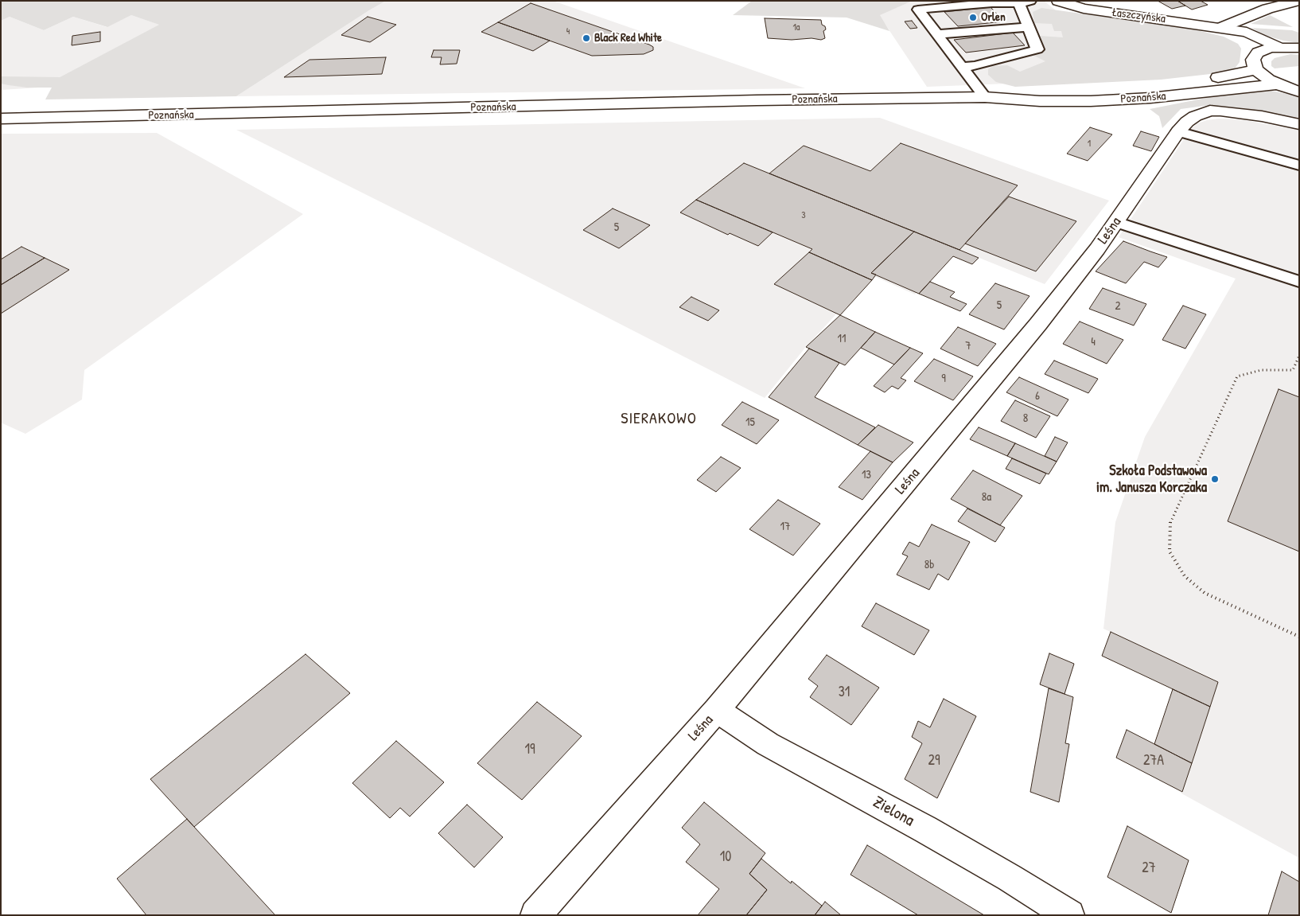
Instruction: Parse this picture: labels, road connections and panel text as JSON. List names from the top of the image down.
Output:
{
  "streets": {
    "main road": [
      "Łaszczyńska",
      "Poznańska",
      "Leśna",
      "Zielona"
    ]
  },
  "crossings": [
    ["Leśna", "Zielona"]
  ],
  "districts": ["SIERAKOWO"],
  "places": ["Orlen", "Black Red White", "Szkoła Podstawowa im. Janusza Korczaka"],
  "house_numbers": [
    "1a",
    "4",
    "1",
    "3",
    "5",
    "5",
    "2",
    "11",
    "4",
    "7",
    "9",
    "6",
    "8",
    "15",
    "13",
    "8a",
    "17",
    "8b",
    "31",
    "19",
    "29",
    "27A",
    "10",
    "27"
  ]
}
